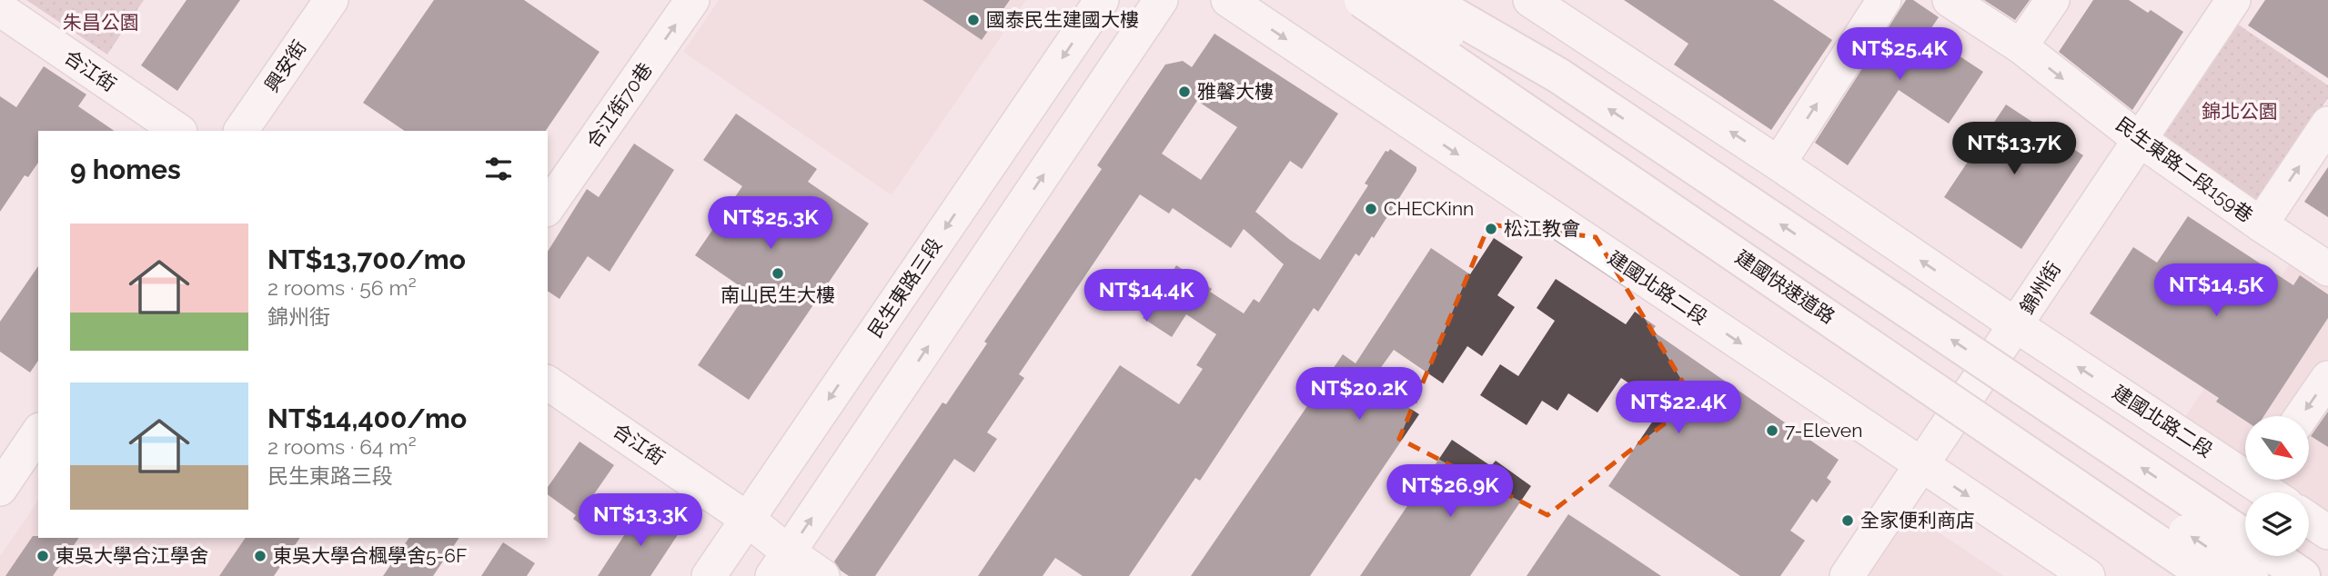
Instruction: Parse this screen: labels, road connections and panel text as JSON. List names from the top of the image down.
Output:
{
  "streets": {
    "highway": ["建國快速道路"],
    "street": [
      "興安街",
      "合江街",
      "合江街70巷",
      "民生東路二段159巷",
      "民生東路三段",
      "建國北路二段",
      "錦州街"
    ]
  },
  "crossings": [
    ["合江街", "民生東路三段"],
    ["民生東路二段159巷", "錦州街"],
    ["建國北路二段", "錦州街"]
  ],
  "one_way": ["合江街70巷"],
  "parks": ["朱昌公園", "錦北公園"],
  "places": [
    "國泰民生建國大樓",
    "雅馨大樓",
    "CHECKinn",
    "松江教會",
    "南山民生大樓",
    "7-Eleven",
    "全家便利商店",
    "東吳大學合江學舍",
    "東吳大學合楓學舍5-6F"
  ],
  "north": "bottom right",
  "page": {
    "price": [
      "NT$25.4K",
      "NT$13.7K",
      "NT$25.3K",
      "NT$14.5K",
      "NT$14.4K",
      "NT$20.2K",
      "NT$22.4K",
      "NT$26.9K",
      "NT$13.3K"
    ],
    "heading": "9 homes",
    "list": [
      {
        "name": "NT$13,700/mo",
        "note": "2 rooms · 56 m² · 錦州街"
      },
      {
        "name": "NT$14,400/mo",
        "note": "2 rooms · 64 m² · 民生東路三段"
      }
    ]
  }
}
